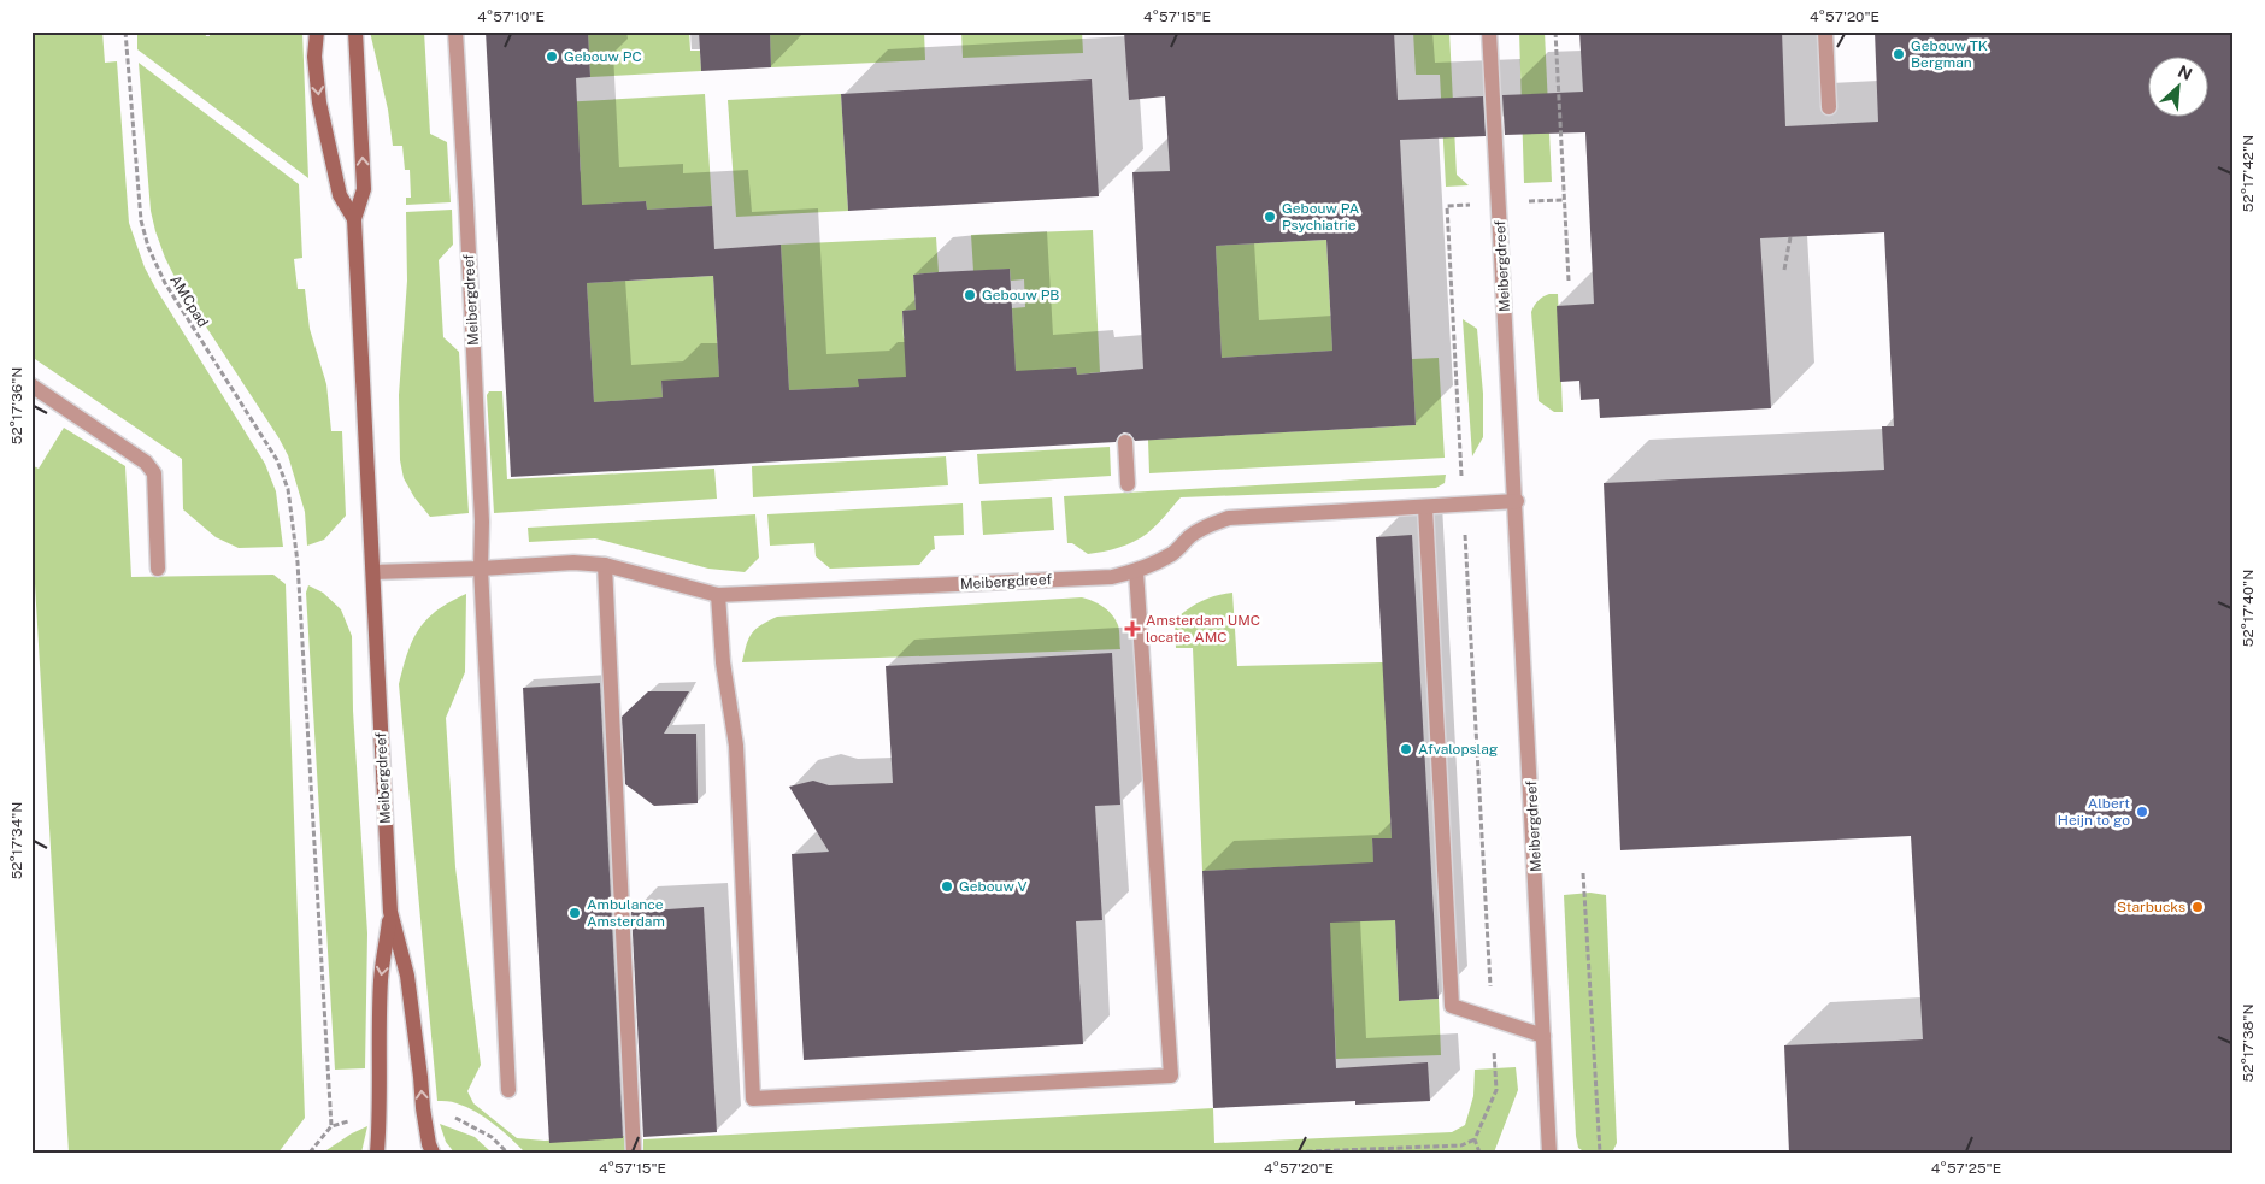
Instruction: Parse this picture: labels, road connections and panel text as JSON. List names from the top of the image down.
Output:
{
  "streets": {
    "street": ["Meibergdreef"],
    "path": ["AMCpad"]
  },
  "places": {
    "other": [
      "Gebouw TK Bergman",
      "Gebouw PC",
      "Gebouw PA Psychiatrie",
      "Gebouw PB",
      "Afvalopslag",
      "Albert Heijn to go",
      "Gebouw V",
      "Starbucks",
      "Ambulance Amsterdam"
    ],
    "health": ["Amsterdam UMC locatie AMC"]
  },
  "north": "top right",
  "coordinates": [
    "4°57'10\"E",
    "4°57'15\"E",
    "4°57'20\"E",
    "52°17'42\"N",
    "52°17'36\"N",
    "52°17'40\"N",
    "52°17'34\"N",
    "52°17'38\"N",
    "4°57'25\"E"
  ]
}
